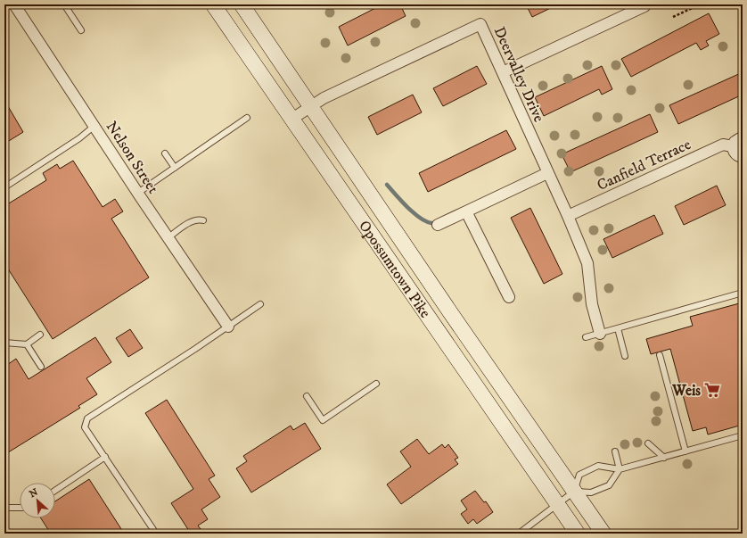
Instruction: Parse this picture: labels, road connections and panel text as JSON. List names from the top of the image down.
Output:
{
  "streets": {
    "main road": ["Opossumtown Pike"],
    "street": ["Deervalley Drive", "Nelson Street", "Canfield Terrace"]
  },
  "crossings": [
    ["Deervalley Drive", "Canfield Terrace"],
    ["Deervalley Drive", "Opossumtown Pike"]
  ],
  "places": {
    "supermarket": ["Weis"]
  },
  "north": "top left"
}
